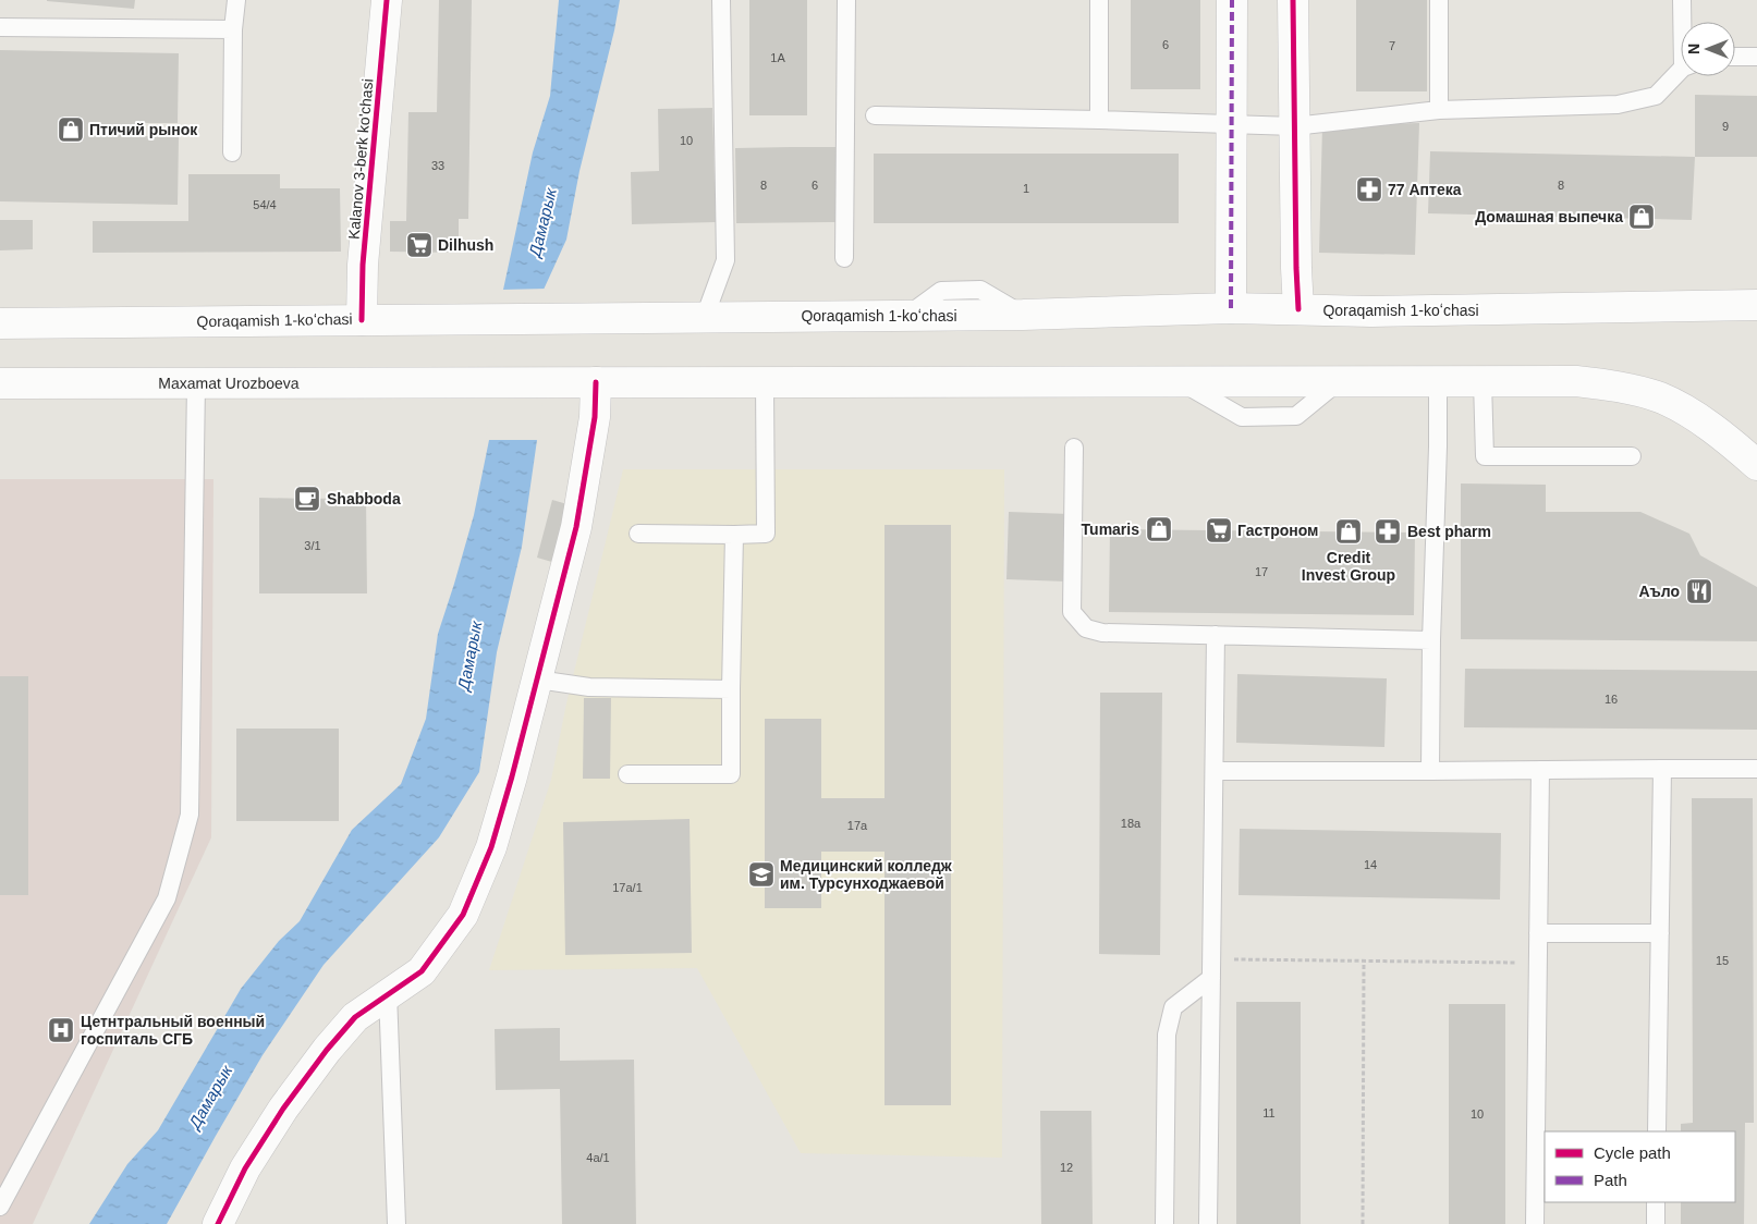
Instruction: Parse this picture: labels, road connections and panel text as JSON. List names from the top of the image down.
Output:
{
  "streets": {
    "main road": ["Kalanov 3-berk ko'chasi", "Qoraqamish 1-koʻchasi", "Maxamat Urozboeva"]
  },
  "crossings": [
    ["Kalanov 3-berk ko'chasi", "Qoraqamish 1-koʻchasi"]
  ],
  "water": ["Дамарык"],
  "places": {
    "shop": [
      "Птичий рынок",
      "Домашная выпечка",
      "Tumaris",
      "Сredit Invest Group"
    ],
    "pharmacy": ["77 Аптека", "Best pharm"],
    "supermarket": ["Dilhush", "Гастроном"],
    "cafe": ["Shabboda"],
    "restaurant": ["Аъло"],
    "school or university": ["Медицинский колледж им. Турсунходжаевой"],
    "hospital": ["Цетнтральный военный госпиталь СГБ"]
  },
  "house_numbers": [
    "6",
    "7",
    "1А",
    "9",
    "10",
    "33",
    "8",
    "6",
    "8",
    "1",
    "54/4",
    "3/1",
    "17",
    "16",
    "18а",
    "17а",
    "14",
    "17a/1",
    "15",
    "11",
    "10",
    "4a/1",
    "12"
  ],
  "legend": ["Cycle path", "Path"],
  "north": "left"
}
